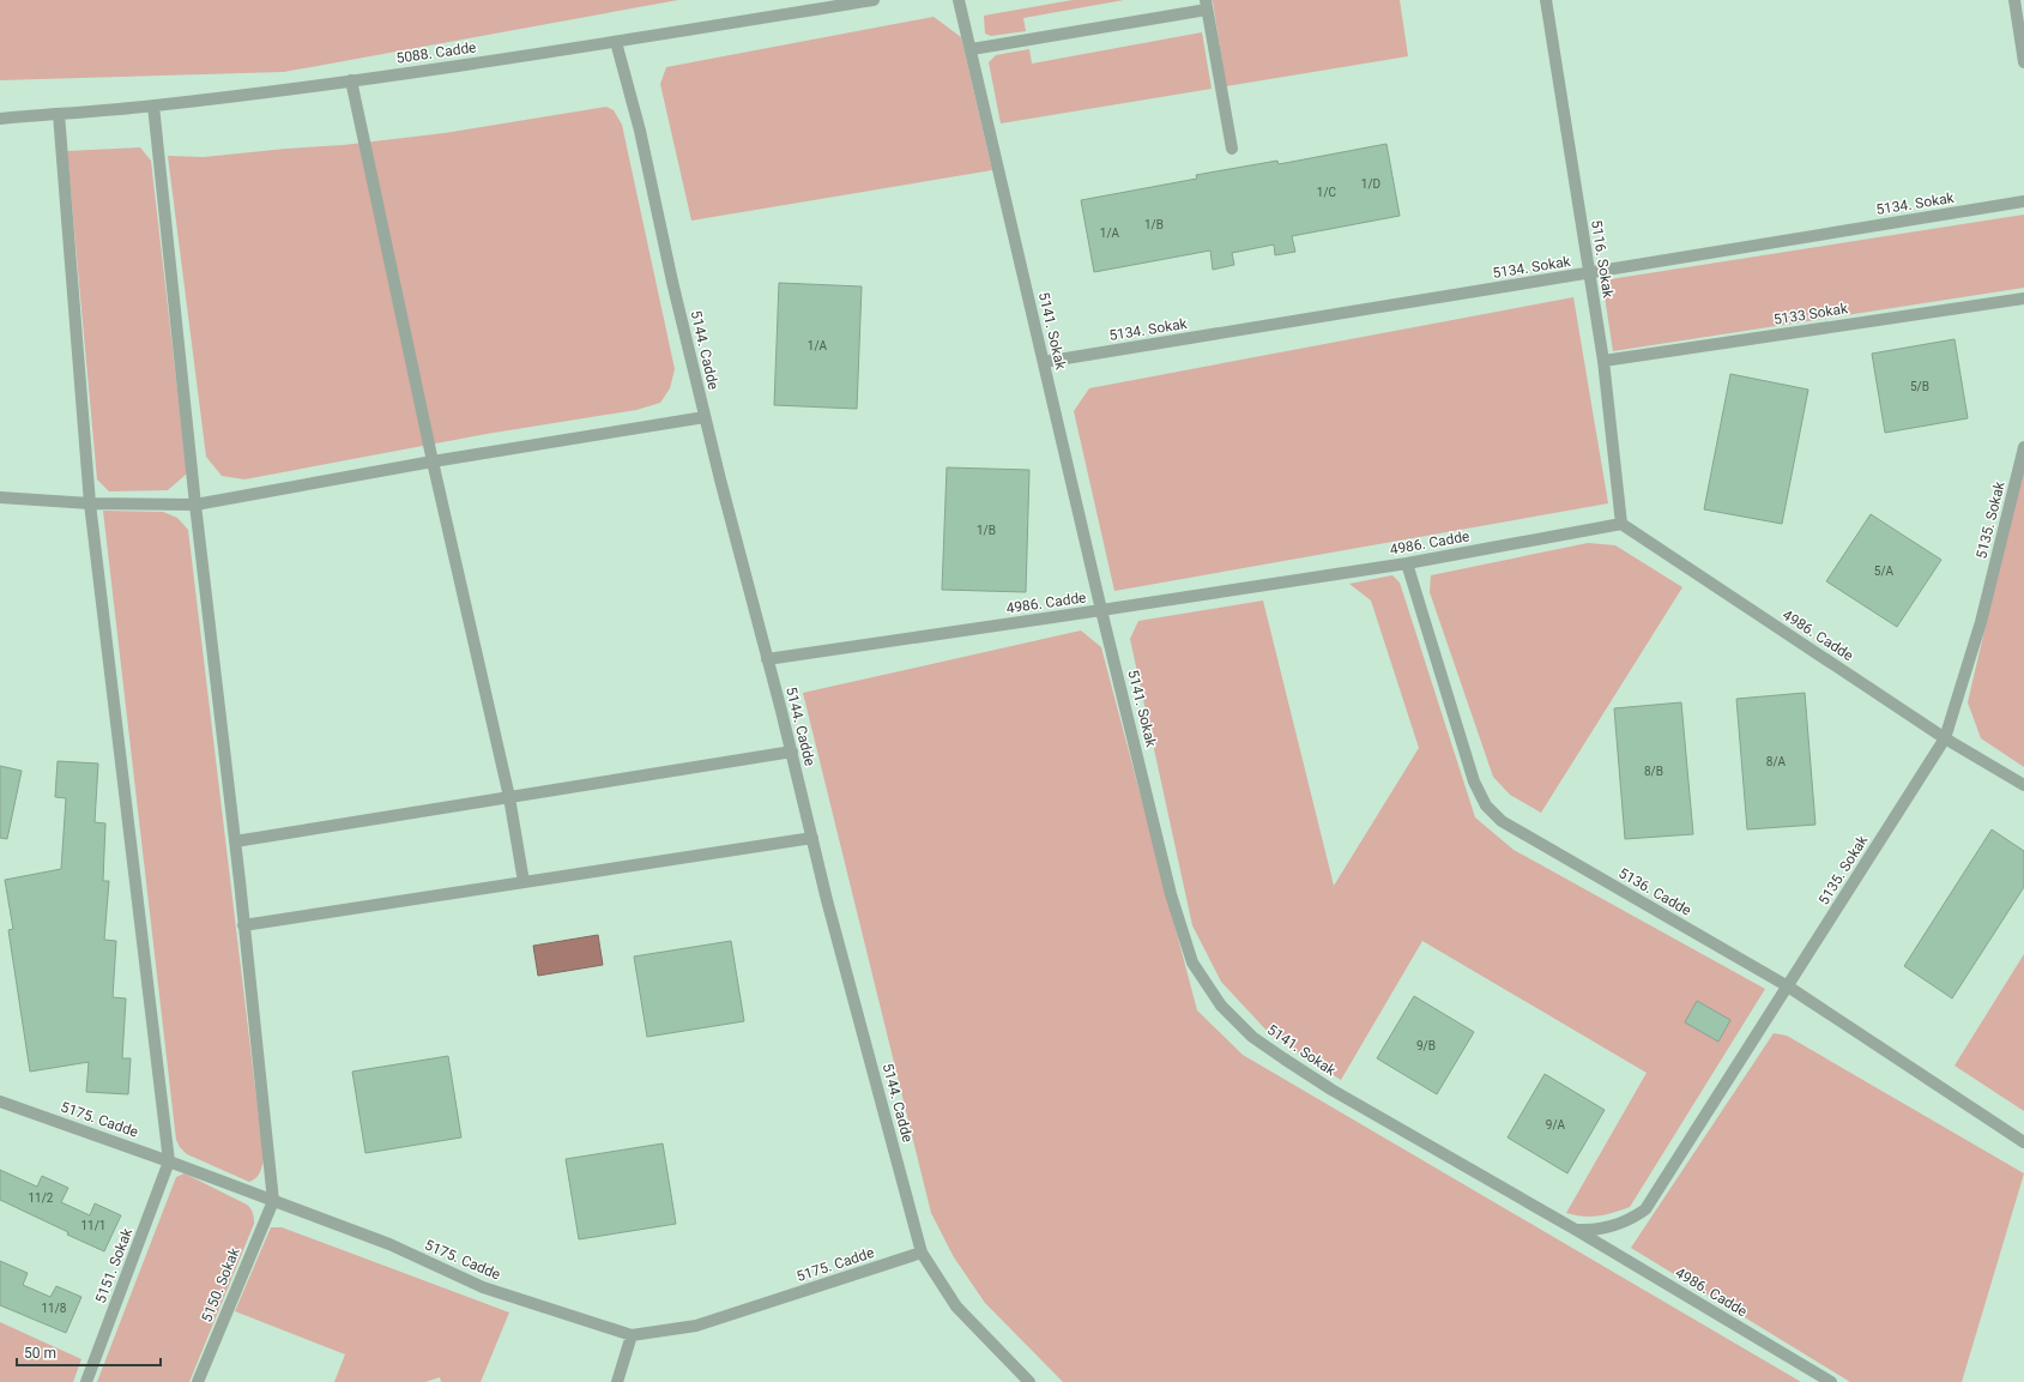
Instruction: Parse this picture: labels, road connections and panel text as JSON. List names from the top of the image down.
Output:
{
  "streets": {
    "street": [
      "5088. Cadde",
      "5134. Sokak",
      "5116. Sokak",
      "5133 Sokak",
      "5141. Sokak",
      "5144. Cadde",
      "5135. Sokak",
      "4986. Cadde",
      "5136. Cadde",
      "5175. Cadde",
      "5151. Sokak",
      "5150. Sokak"
    ]
  },
  "crossings": [
    ["5088. Cadde", "5144. Cadde"],
    ["5134. Sokak", "5116. Sokak"],
    ["5134. Sokak", "5141. Sokak"],
    ["5116. Sokak", "5133 Sokak"],
    ["5116. Sokak", "4986. Cadde"],
    ["5141. Sokak", "5135. Sokak"],
    ["5141. Sokak", "4986. Cadde"],
    ["5144. Cadde", "4986. Cadde"],
    ["5144. Cadde", "5175. Cadde"],
    ["5135. Sokak", "4986. Cadde"],
    ["5135. Sokak", "5136. Cadde"],
    ["4986. Cadde", "5136. Cadde"],
    ["5175. Cadde", "5151. Sokak"],
    ["5175. Cadde", "5150. Sokak"]
  ],
  "house_numbers": [
    "1/D",
    "1/C",
    "1/B",
    "1/A",
    "1/A",
    "5/B",
    "1/B",
    "5/A",
    "8/A",
    "8/B",
    "9/B",
    "9/A",
    "11/2",
    "11/1",
    "11/8"
  ],
  "scale_bar": "50 m"
}
